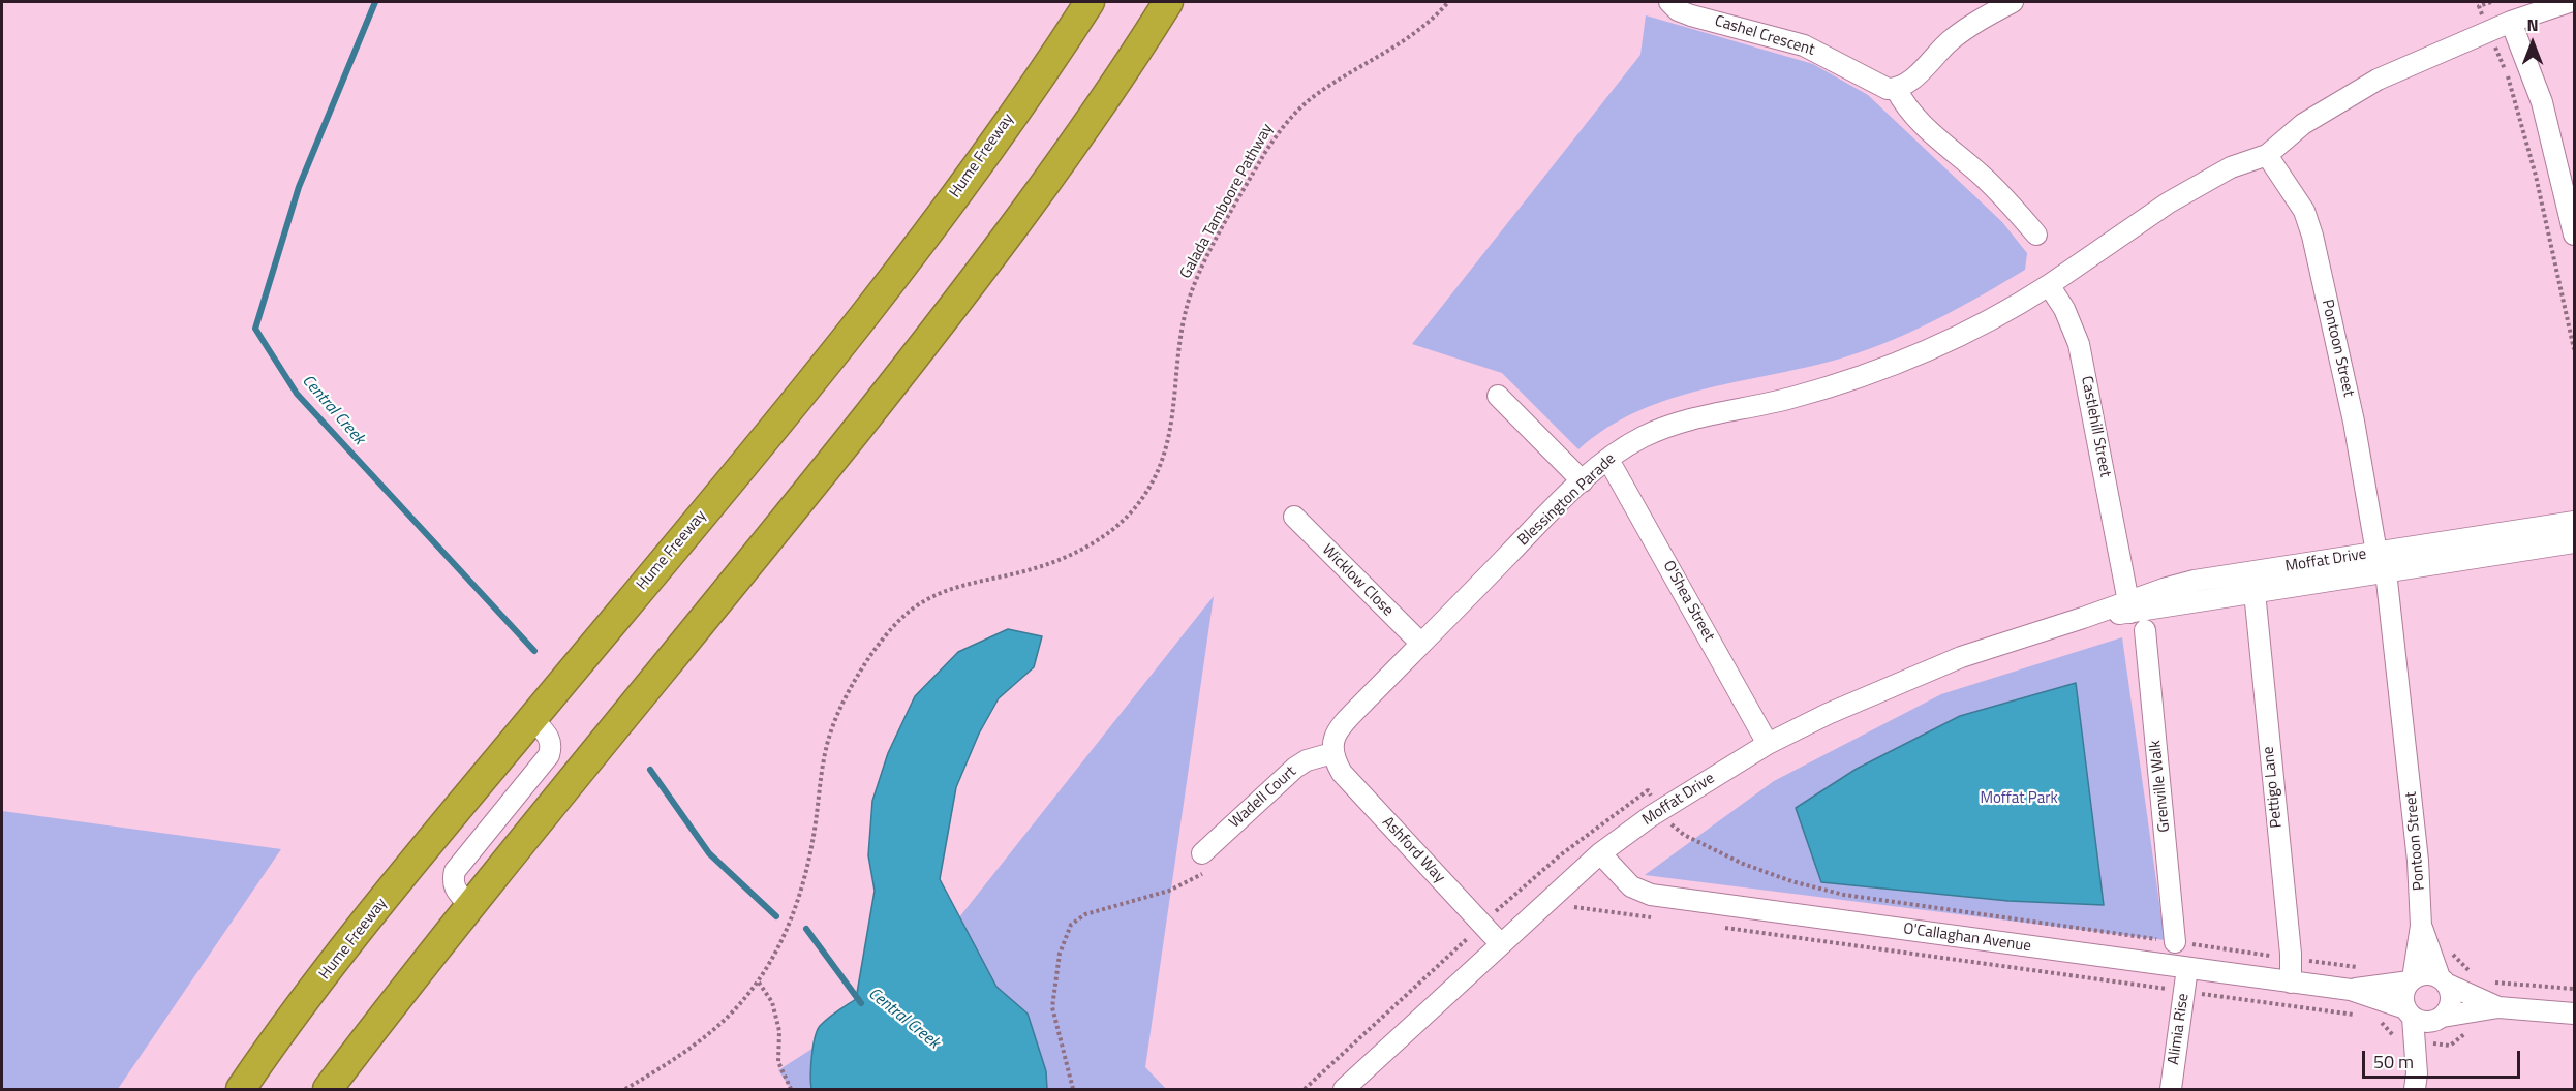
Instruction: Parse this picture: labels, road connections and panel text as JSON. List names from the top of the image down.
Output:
{
  "streets": {
    "highway": ["Hume Freeway"],
    "street": [
      "Cashel Crescent",
      "Pontoon Street",
      "Castlehill Street",
      "Blessington Parade",
      "Moffat Drive",
      "Wicklow Close",
      "O'Shea Street",
      "Grenville Walk",
      "Pettigo Lane",
      "Wadell Court",
      "Ashford Way",
      "O'Callaghan Avenue",
      "Alimia Rise"
    ],
    "path": ["Galada Tamboore Pathway"]
  },
  "crossings": [
    ["Pontoon Street", "Moffat Drive"],
    ["Pontoon Street", "O'Callaghan Avenue"],
    ["Castlehill Street", "Blessington Parade"],
    ["Castlehill Street", "Moffat Drive"],
    ["Blessington Parade", "Wicklow Close"],
    ["Blessington Parade", "O'Shea Street"],
    ["Blessington Parade", "Wadell Court"],
    ["Blessington Parade", "Ashford Way"],
    ["Moffat Drive", "O'Shea Street"],
    ["Moffat Drive", "Pettigo Lane"],
    ["Moffat Drive", "Ashford Way"],
    ["Moffat Drive", "O'Callaghan Avenue"],
    ["Pettigo Lane", "O'Callaghan Avenue"],
    ["Wadell Court", "Ashford Way"],
    ["O'Callaghan Avenue", "Alimia Rise"]
  ],
  "water": ["Central Creek"],
  "parks": ["Moffat Park"],
  "scale_bar": "50 m",
  "north": "top"
}
